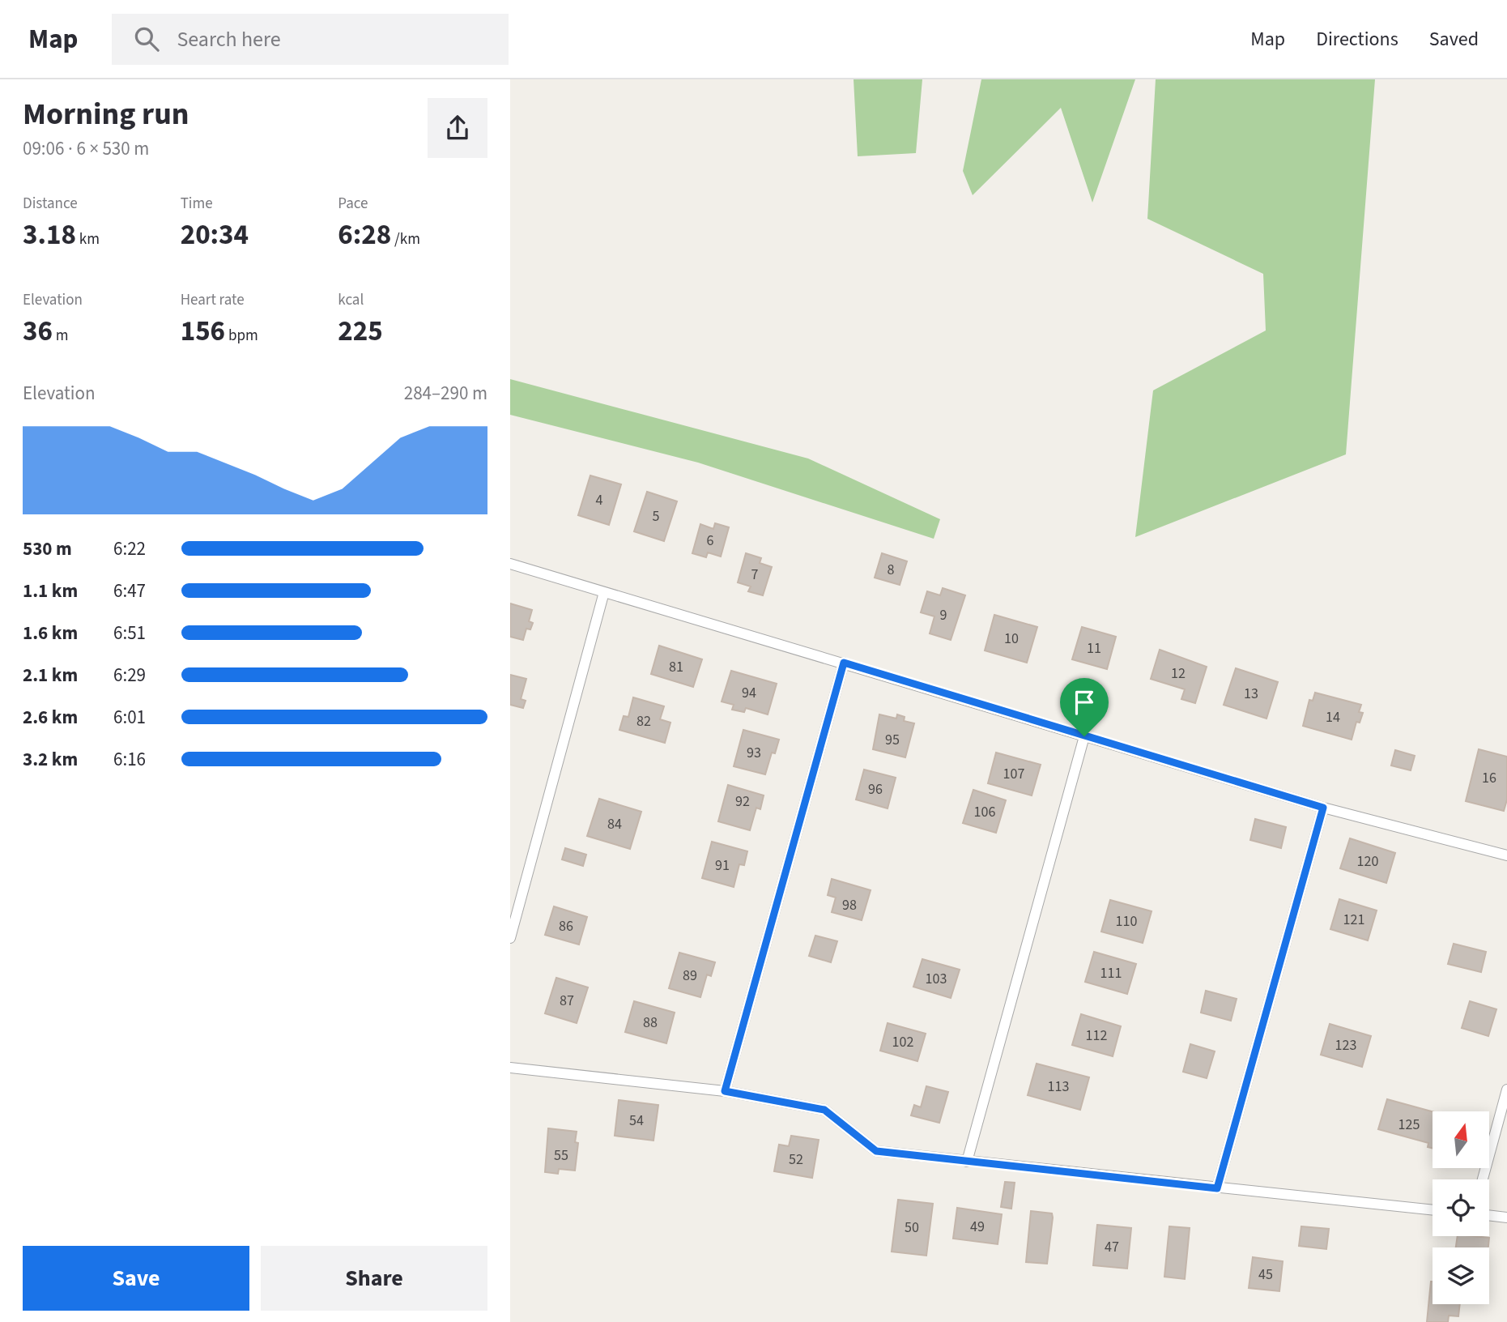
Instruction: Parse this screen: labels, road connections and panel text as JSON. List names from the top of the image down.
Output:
{
  "house_numbers": [
    "4",
    "5",
    "6",
    "8",
    "7",
    "9",
    "10",
    "11",
    "81",
    "12",
    "94",
    "13",
    "14",
    "82",
    "95",
    "93",
    "107",
    "16",
    "96",
    "92",
    "106",
    "84",
    "120",
    "91",
    "98",
    "121",
    "110",
    "86",
    "111",
    "89",
    "103",
    "87",
    "88",
    "112",
    "102",
    "123",
    "113",
    "54",
    "125",
    "55",
    "52",
    "49",
    "50",
    "47",
    "45"
  ],
  "north": "top",
  "page": {
    "header": "Map",
    "search": "Search here",
    "nav": ["Map", "Directions", "Saved"],
    "heading": ["Morning run", "09:06 · 6 × 530 m"],
    "stats": [
      ["Distance", "3.18 km"],
      ["Time", "20:34"],
      ["Pace", "6:28 /km"],
      ["Elevation", "36 m"],
      ["Heart rate", "156 bpm"],
      ["kcal", "225"]
    ],
    "chart": ["Elevation", "284–290 m"],
    "list": [
      {
        "name": "530 m",
        "note": "6:22"
      },
      {
        "name": "1.1 km",
        "note": "6:47"
      },
      {
        "name": "1.6 km",
        "note": "6:51"
      },
      {
        "name": "2.1 km",
        "note": "6:29"
      },
      {
        "name": "2.6 km",
        "note": "6:01"
      },
      {
        "name": "3.2 km",
        "note": "6:16"
      }
    ],
    "buttons": ["Save", "Share"]
  }
}
